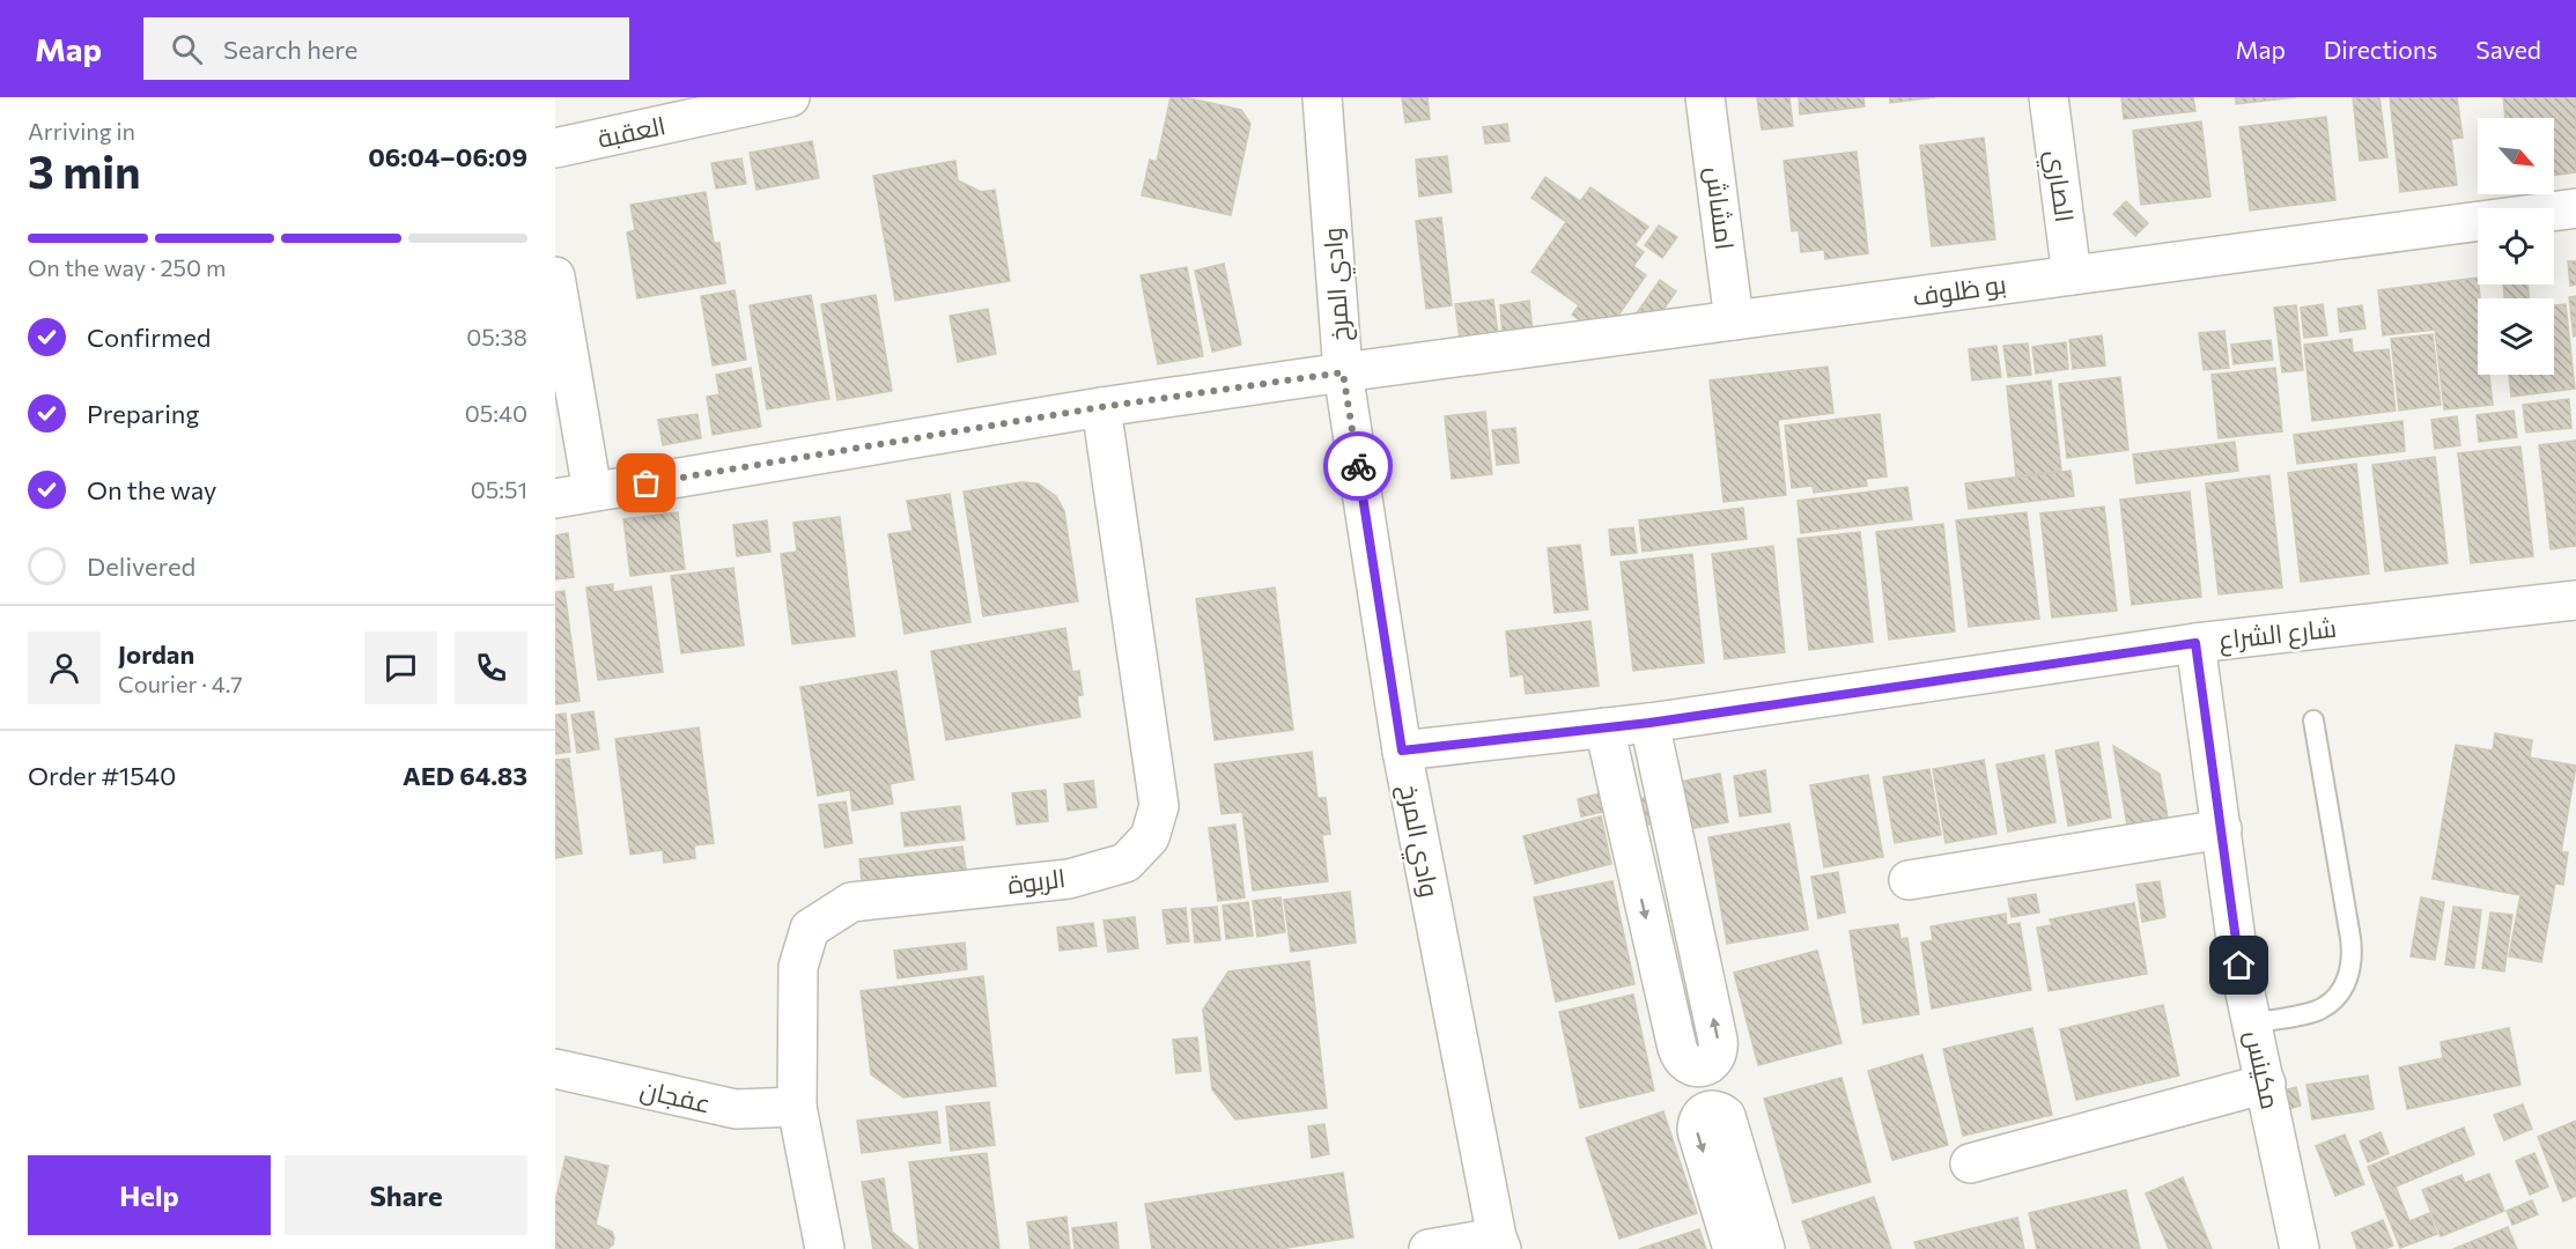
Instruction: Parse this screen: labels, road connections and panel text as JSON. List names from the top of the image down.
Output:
{
  "streets": {
    "street": [
      "العقبة",
      "الصاري",
      "امشاش",
      "وادي المرخ",
      "بو ظلوف",
      "شارع الشراع",
      "الربوة",
      "مكينس",
      "عفجان"
    ]
  },
  "crossings": [
    ["الصاري", "بو ظلوف"],
    ["امشاش", "بو ظلوف"],
    ["وادي المرخ", "بو ظلوف"],
    ["وادي المرخ", "شارع الشراع"],
    ["بو ظلوف", "الربوة"],
    ["شارع الشراع", "مكينس"],
    ["الربوة", "عفجان"]
  ],
  "north": "bottom right",
  "page": {
    "header": "Map",
    "search": "Search here",
    "nav": ["Map", "Directions", "Saved"],
    "heading": ["3 min", "Arriving in", "06:04–06:09"],
    "panel": [
      "Jordan",
      "Courier · 4.7",
      "Order #1540",
      "AED 64.83"
    ],
    "bar": "On the way · 250 m",
    "list": [
      ["Confirmed", "05:38"],
      ["Preparing", "05:40"],
      ["On the way", "05:51"],
      "Delivered"
    ],
    "buttons": ["Help", "Share"]
  }
}
